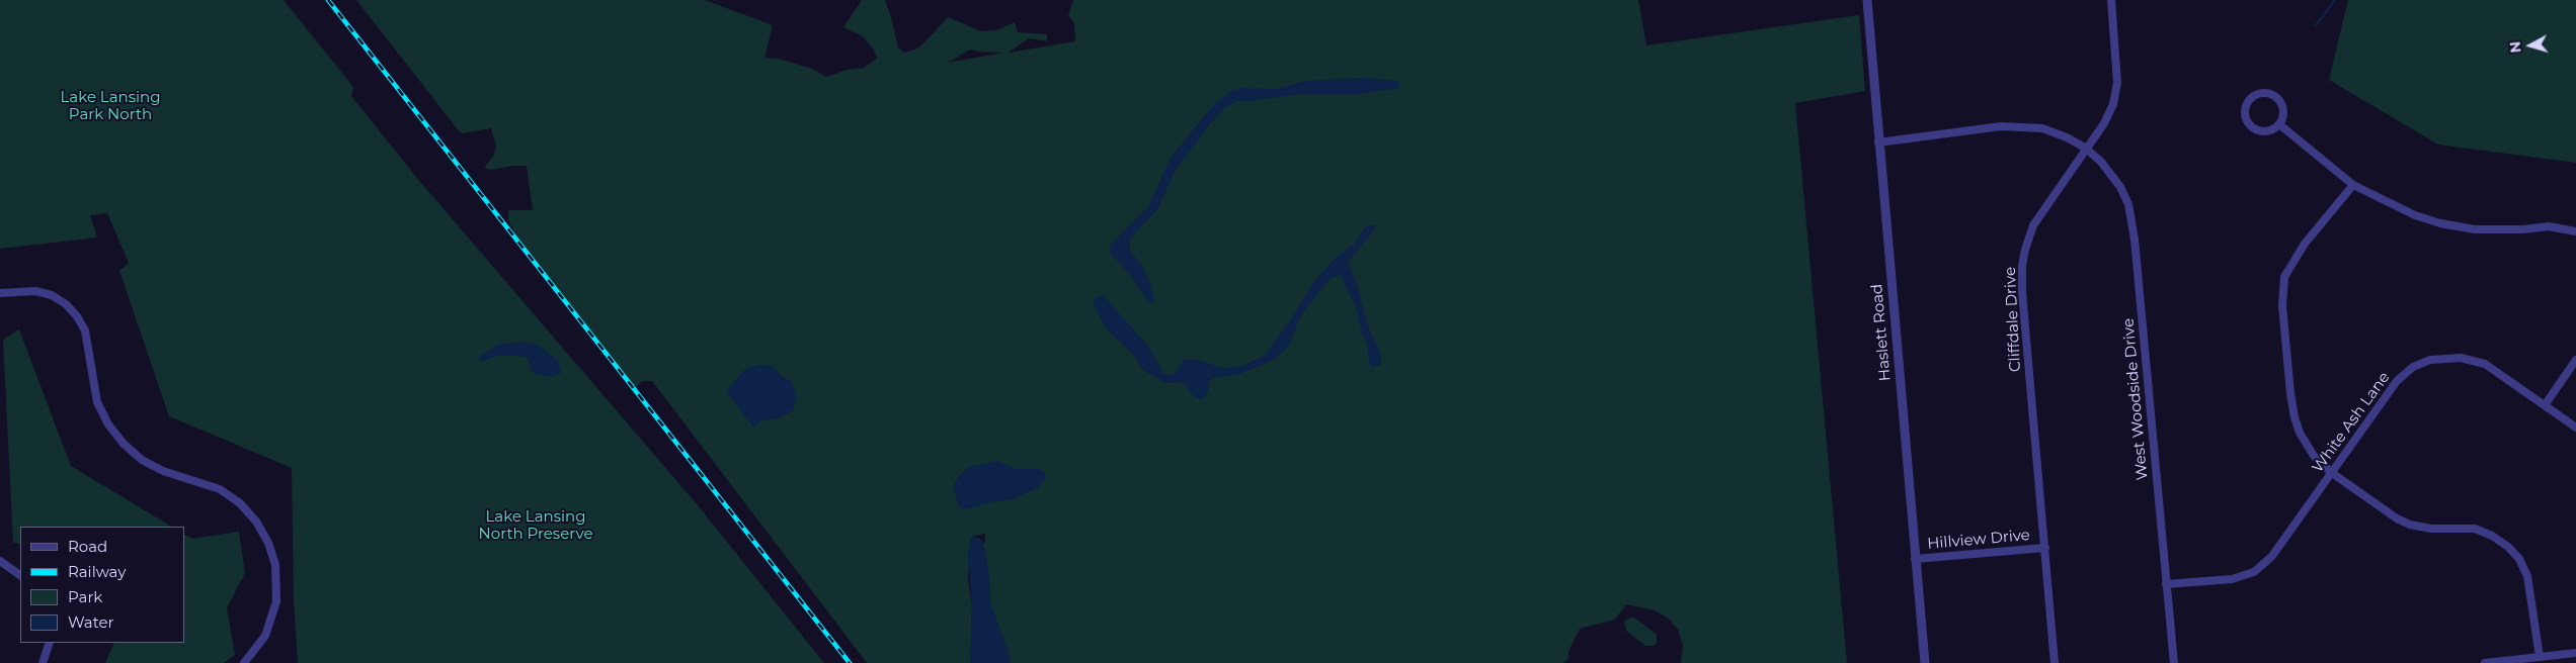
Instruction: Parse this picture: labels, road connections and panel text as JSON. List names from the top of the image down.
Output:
{
  "streets": {
    "street": [
      "Cliffdale Drive",
      "Haslett Road",
      "West Woodside Drive",
      "White Ash Lane",
      "Hillview Drive"
    ]
  },
  "crossings": [
    ["Cliffdale Drive", "West Woodside Drive"],
    ["Cliffdale Drive", "Hillview Drive"],
    ["Haslett Road", "West Woodside Drive"],
    ["Haslett Road", "Hillview Drive"],
    ["West Woodside Drive", "White Ash Lane"]
  ],
  "parks": ["Lake Lansing Park North", "Lake Lansing North Preserve"],
  "legend": [
    "Road",
    "Railway",
    "Park",
    "Water"
  ],
  "north": "left"
}
